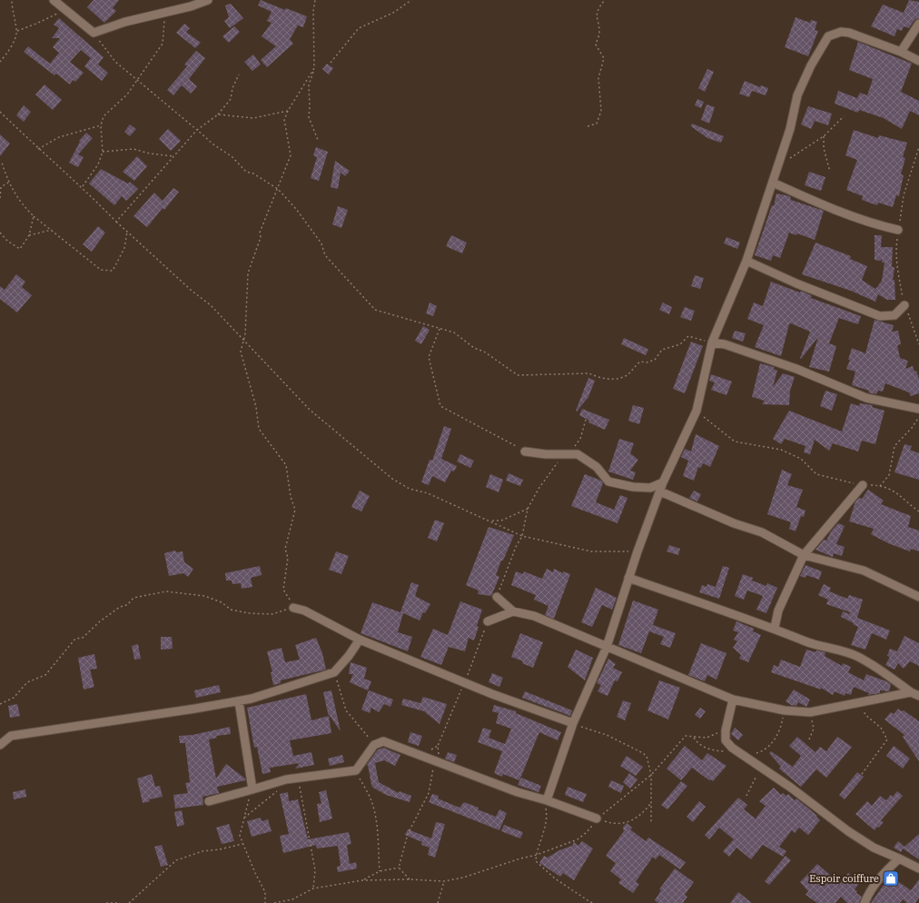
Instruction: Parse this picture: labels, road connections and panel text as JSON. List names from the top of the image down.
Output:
{
  "places": {
    "shop": ["Espoir coiffure"]
  }
}
